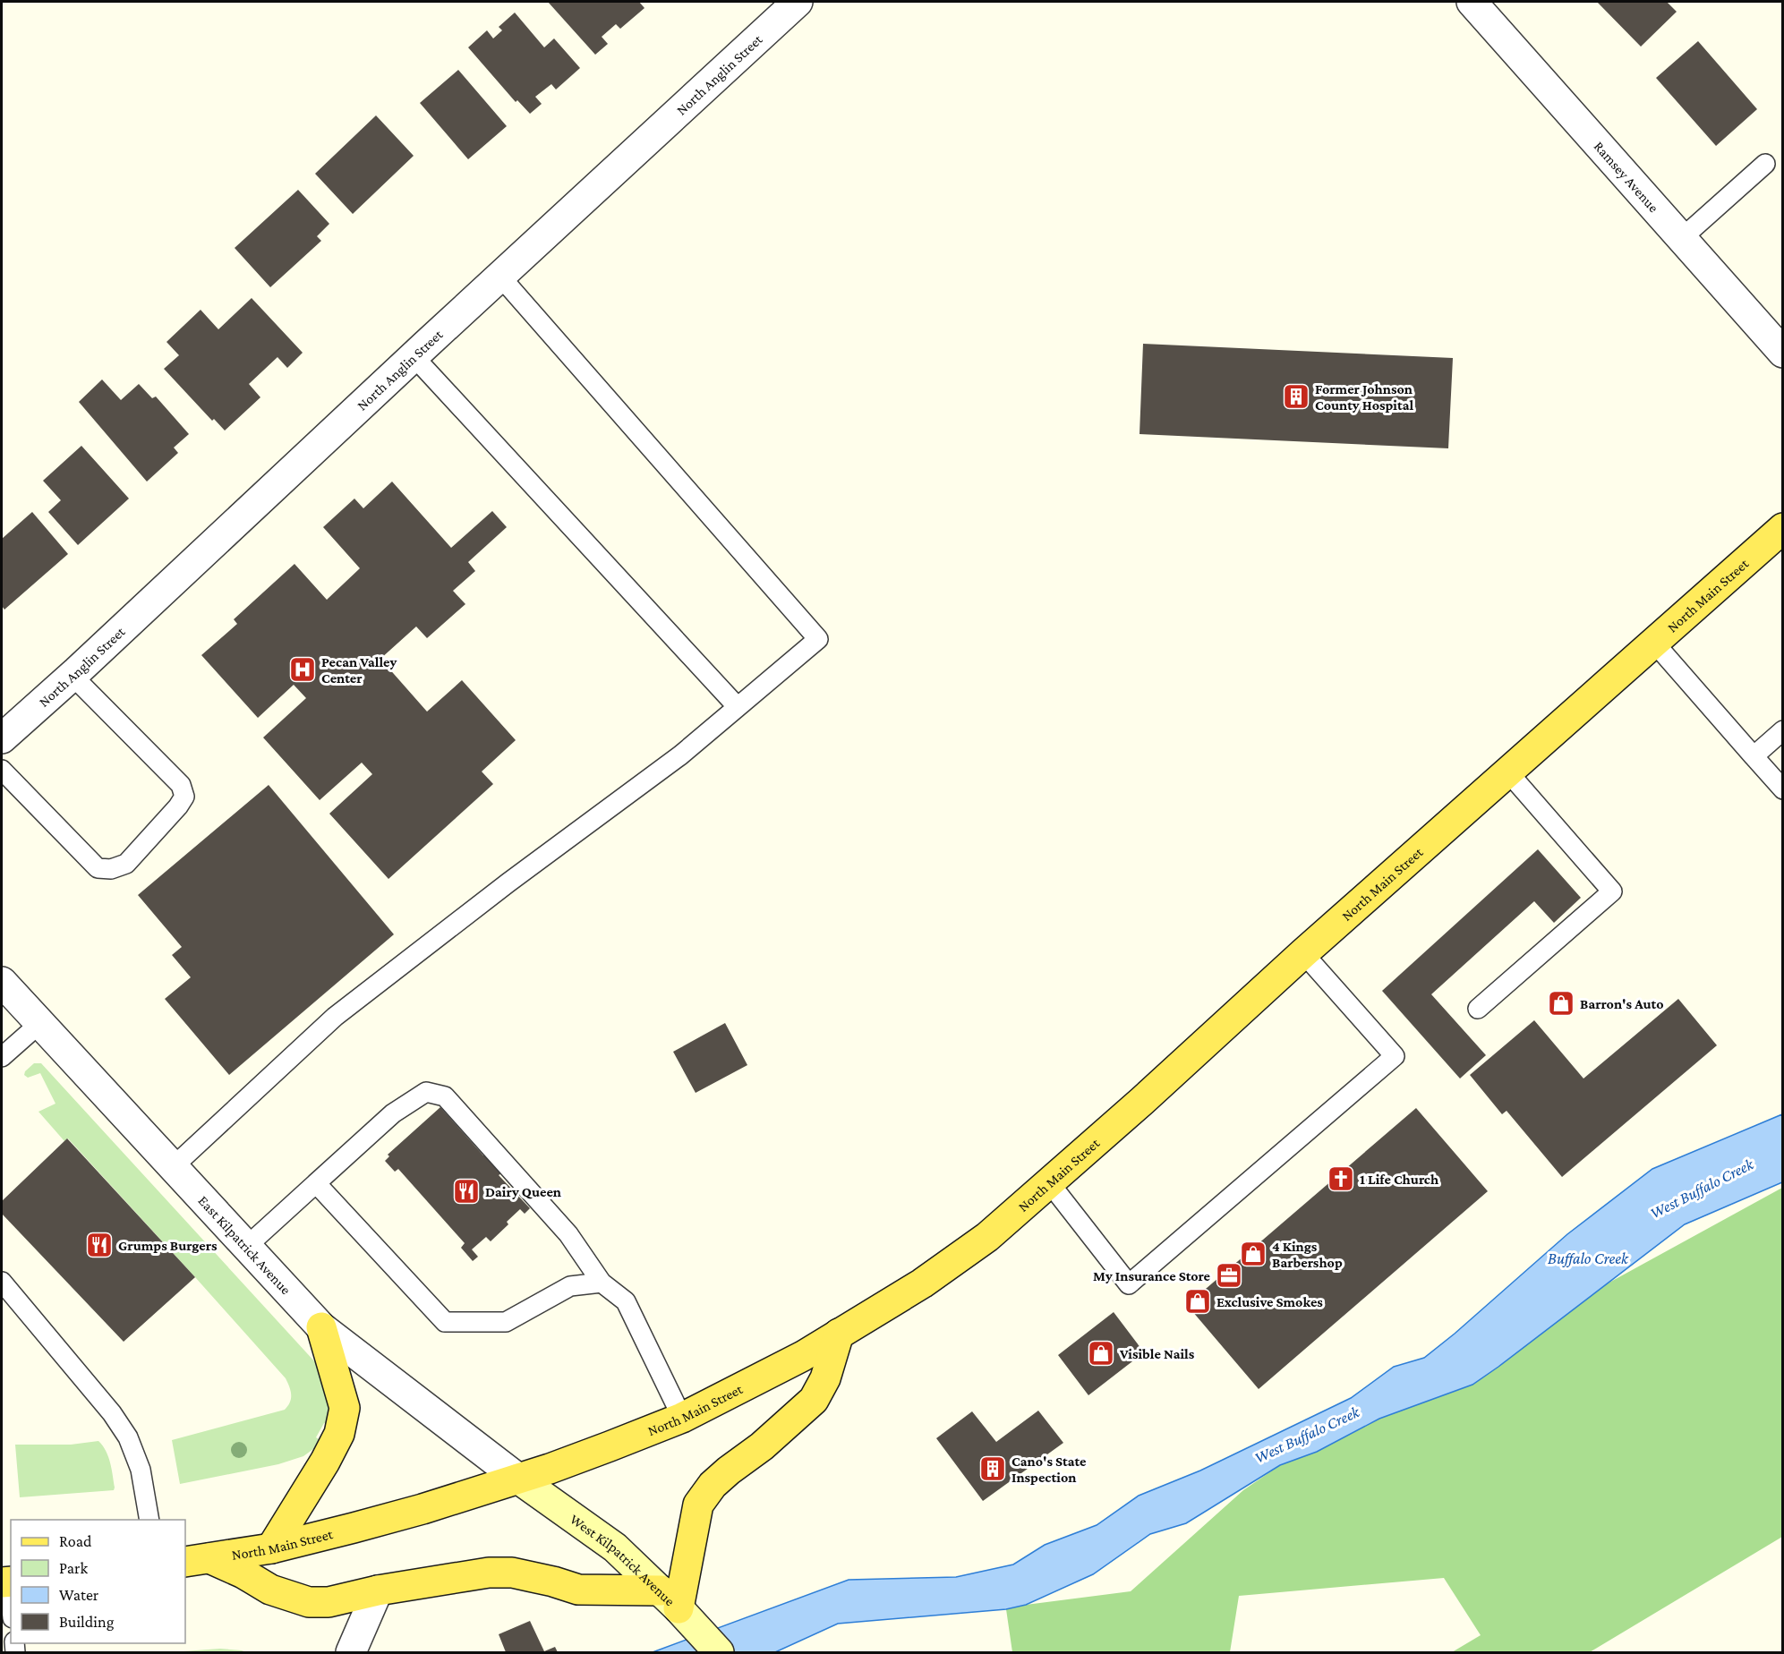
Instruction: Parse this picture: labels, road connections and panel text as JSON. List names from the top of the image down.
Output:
{
  "streets": {
    "main road": ["North Main Street", "West Kilpatrick Avenue"],
    "street": ["North Anglin Street", "Ramsey Avenue", "East Kilpatrick Avenue"]
  },
  "crossings": [
    ["North Main Street", "East Kilpatrick Avenue"],
    ["North Main Street", "West Kilpatrick Avenue"],
    ["East Kilpatrick Avenue", "West Kilpatrick Avenue"]
  ],
  "water": ["West Buffalo Creek", "Buffalo Creek"],
  "places": {
    "building": ["Former Johnson County Hospital", "Cano's State Inspection"],
    "hospital": ["Pecan Valley Center"],
    "shop": [
      "Barron's Auto",
      "4 Kings Barbershop",
      "Exclusive Smokes",
      "Visible Nails"
    ],
    "church": ["1 Life Church"],
    "restaurant": ["Dairy Queen", "Grumps Burgers"],
    "office": ["My Insurance Store"]
  },
  "legend": [
    "Road",
    "Park",
    "Water",
    "Building"
  ]
}
